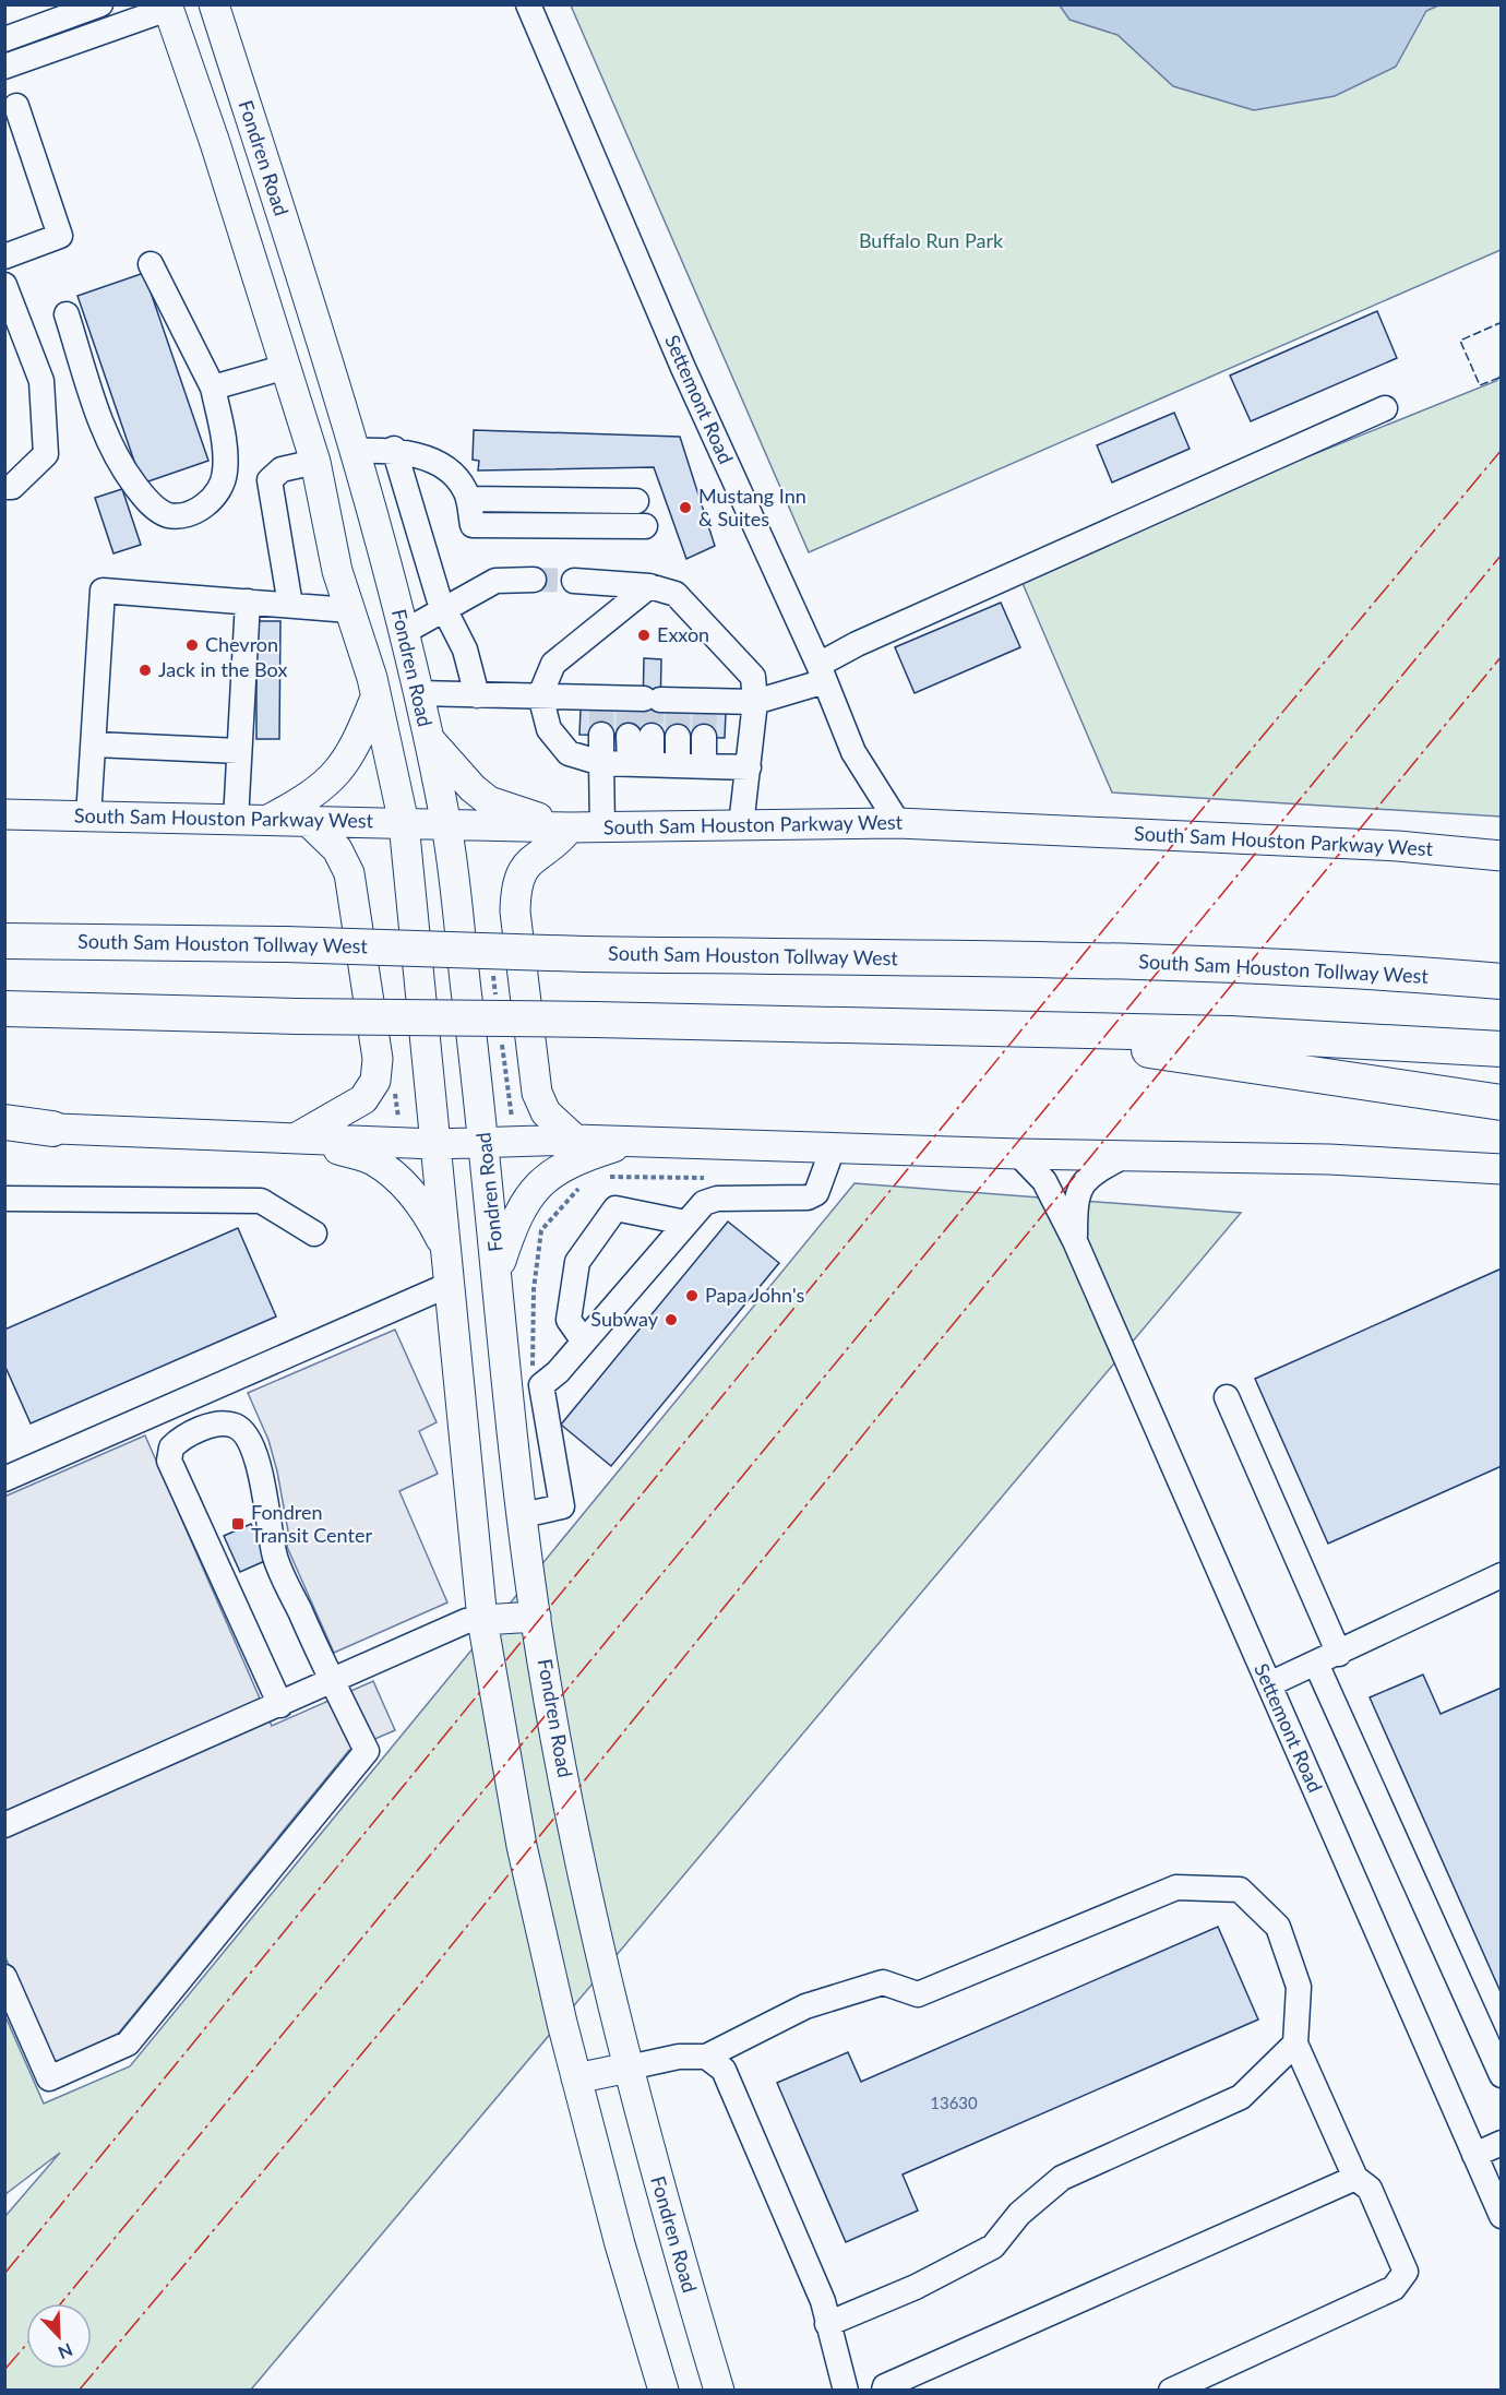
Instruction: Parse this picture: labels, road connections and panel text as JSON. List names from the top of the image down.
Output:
{
  "streets": {
    "highway": ["South Sam Houston Tollway West"],
    "main road": ["Fondren Road", "South Sam Houston Parkway West"],
    "street": ["Settemont Road"]
  },
  "crossings": [
    ["Fondren Road", "South Sam Houston Parkway West"],
    ["Settemont Road", "South Sam Houston Parkway West"]
  ],
  "parks": ["Buffalo Run Park"],
  "places": {
    "other": [
      "Mustang Inn & Suites",
      "Exxon",
      "Chevron",
      "Jack in the Box",
      "Papa John's",
      "Subway"
    ],
    "transit": ["Fondren Transit Center"]
  },
  "house_numbers": ["13630"],
  "north": "bottom right"
}
